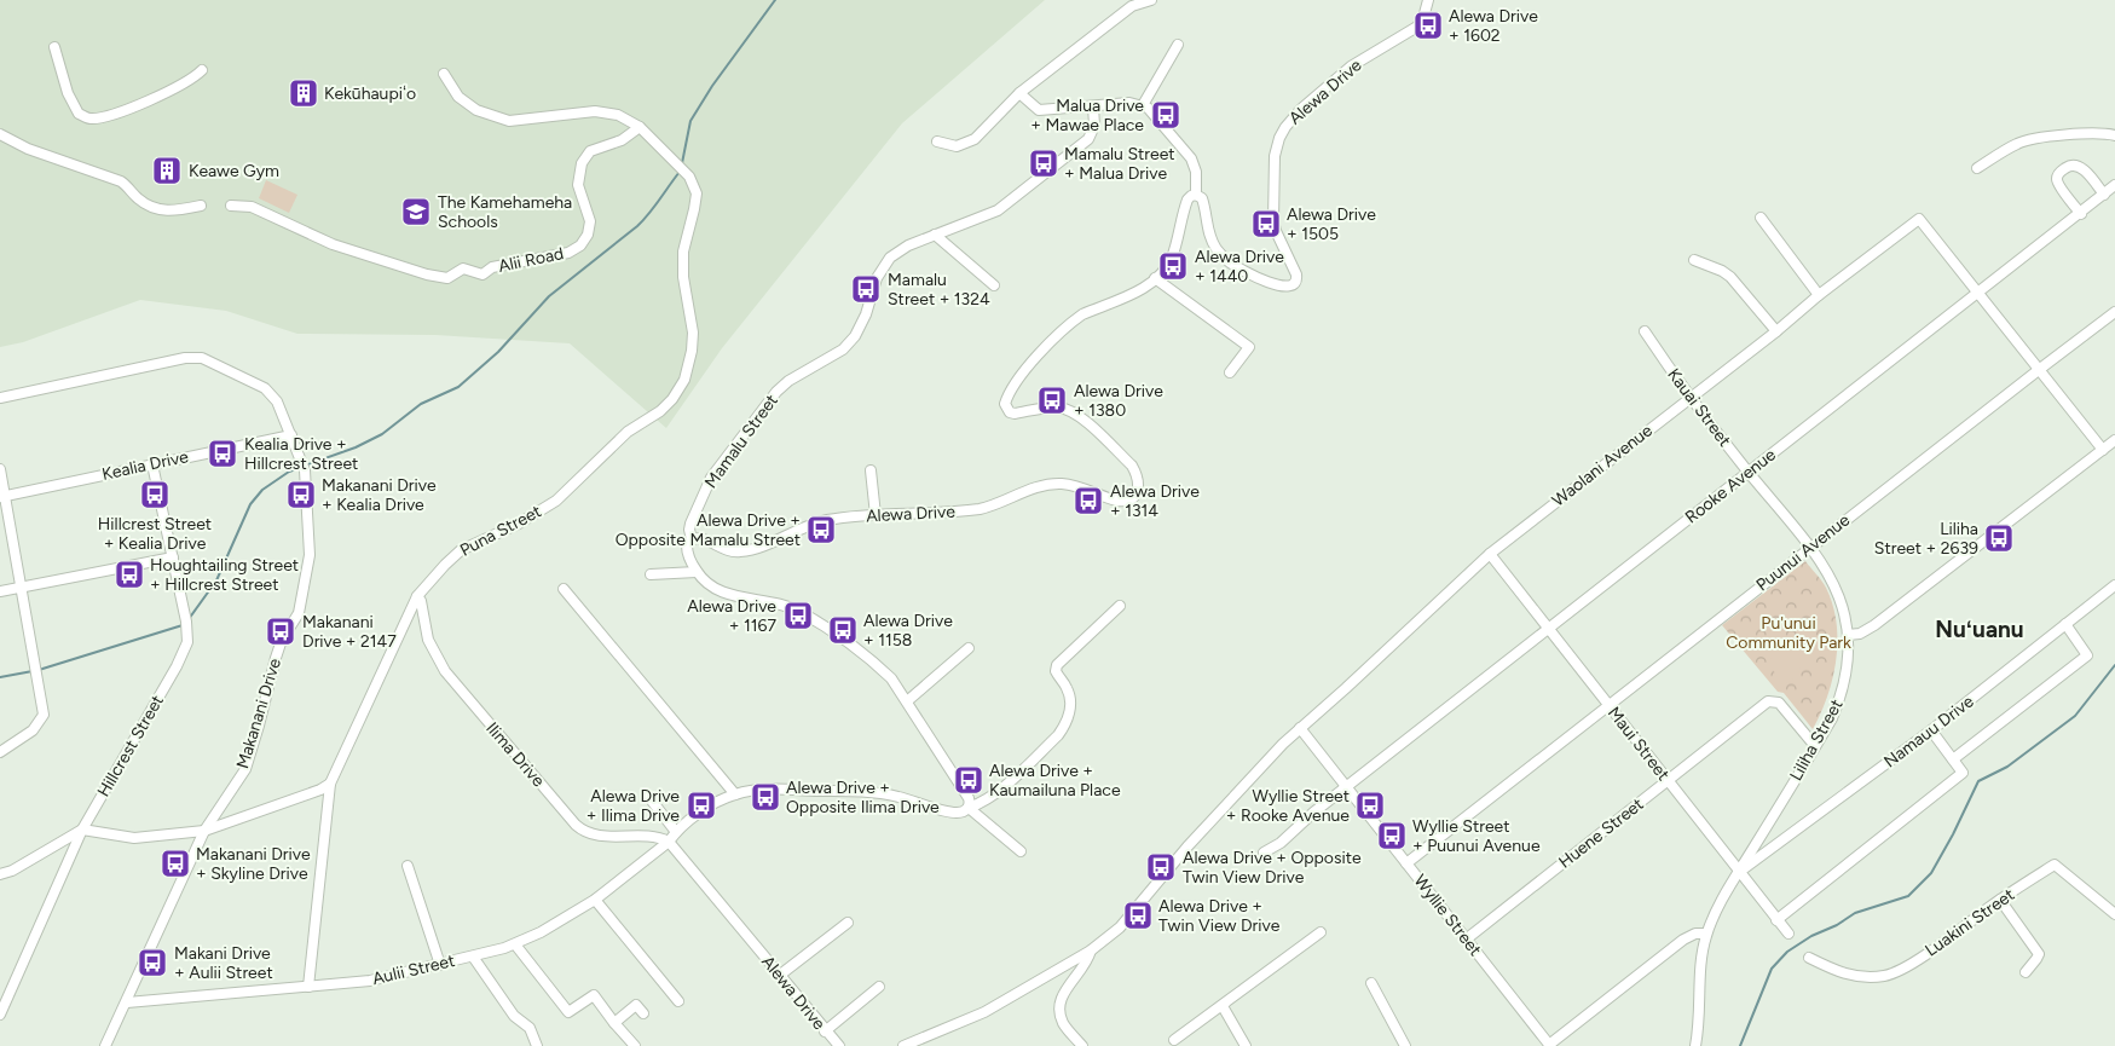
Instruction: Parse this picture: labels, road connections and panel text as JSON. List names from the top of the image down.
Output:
{
  "streets": {
    "street": [
      "Alewa Drive",
      "Alii Road",
      "Kauai Street",
      "Mamalu Street",
      "Kealia Drive",
      "Waolani Avenue",
      "Rooke Avenue",
      "Puna Street",
      "Puunui Avenue",
      "Makanani Drive",
      "Namauu Drive",
      "Liliha Street",
      "Maui Street",
      "Hillcrest Street",
      "Ilima Drive",
      "Huene Street",
      "Wyllie Street",
      "Luakini Street",
      "Aulii Street"
    ]
  },
  "crossings": [
    ["Alewa Drive", "Mamalu Street"],
    ["Alewa Drive", "Ilima Drive"],
    ["Alewa Drive", "Aulii Street"],
    ["Alii Road", "Puna Street"],
    ["Kauai Street", "Waolani Avenue"],
    ["Kauai Street", "Rooke Avenue"],
    ["Kauai Street", "Puunui Avenue"],
    ["Kauai Street", "Liliha Street"],
    ["Kealia Drive", "Makanani Drive"],
    ["Kealia Drive", "Hillcrest Street"],
    ["Waolani Avenue", "Rooke Avenue"],
    ["Waolani Avenue", "Maui Street"],
    ["Waolani Avenue", "Wyllie Street"],
    ["Rooke Avenue", "Maui Street"],
    ["Rooke Avenue", "Wyllie Street"],
    ["Puna Street", "Ilima Drive"],
    ["Puna Street", "Aulii Street"],
    ["Puunui Avenue", "Maui Street"],
    ["Puunui Avenue", "Wyllie Street"],
    ["Makanani Drive", "Aulii Street"],
    ["Namauu Drive", "Liliha Street"],
    ["Namauu Drive", "Maui Street"],
    ["Liliha Street", "Maui Street"],
    ["Liliha Street", "Huene Street"],
    ["Maui Street", "Huene Street"],
    ["Ilima Drive", "Aulii Street"],
    ["Huene Street", "Wyllie Street"]
  ],
  "districts": ["Nuʻuanu"],
  "parks": ["Pu'unui Community Park"],
  "places": {
    "bus stop": [
      "Alewa Drive + 1602",
      "Malua Drive + Mawae Place",
      "Mamalu Street + Malua Drive",
      "Alewa Drive + 1505",
      "Alewa Drive + 1440",
      "Mamalu Street + 1324",
      "Alewa Drive + 1380",
      "Kealia Drive + Hillcrest Street",
      "Hillcrest Street + Kealia Drive",
      "Makanani Drive + Kealia Drive",
      "Alewa Drive + 1314",
      "Alewa Drive + Opposite Mamalu Street",
      "Liliha Street + 2639",
      "Houghtailing Street + Hillcrest Street",
      "Alewa Drive + 1167",
      "Alewa Drive + 1158",
      "Makanani Drive + 2147",
      "Alewa Drive + Kaumailuna Place",
      "Alewa Drive + Opposite Ilima Drive",
      "Alewa Drive + Ilima Drive",
      "Wyllie Street + Rooke Avenue",
      "Wyllie Street + Puunui Avenue",
      "Makanani Drive + Skyline Drive",
      "Alewa Drive + Opposite Twin View Drive",
      "Alewa Drive + Twin View Drive",
      "Makani Drive + Aulii Street"
    ],
    "building": ["Kekūhaupiʻo", "Keawe Gym"],
    "school or university": ["The Kamehameha Schools"]
  }
}
